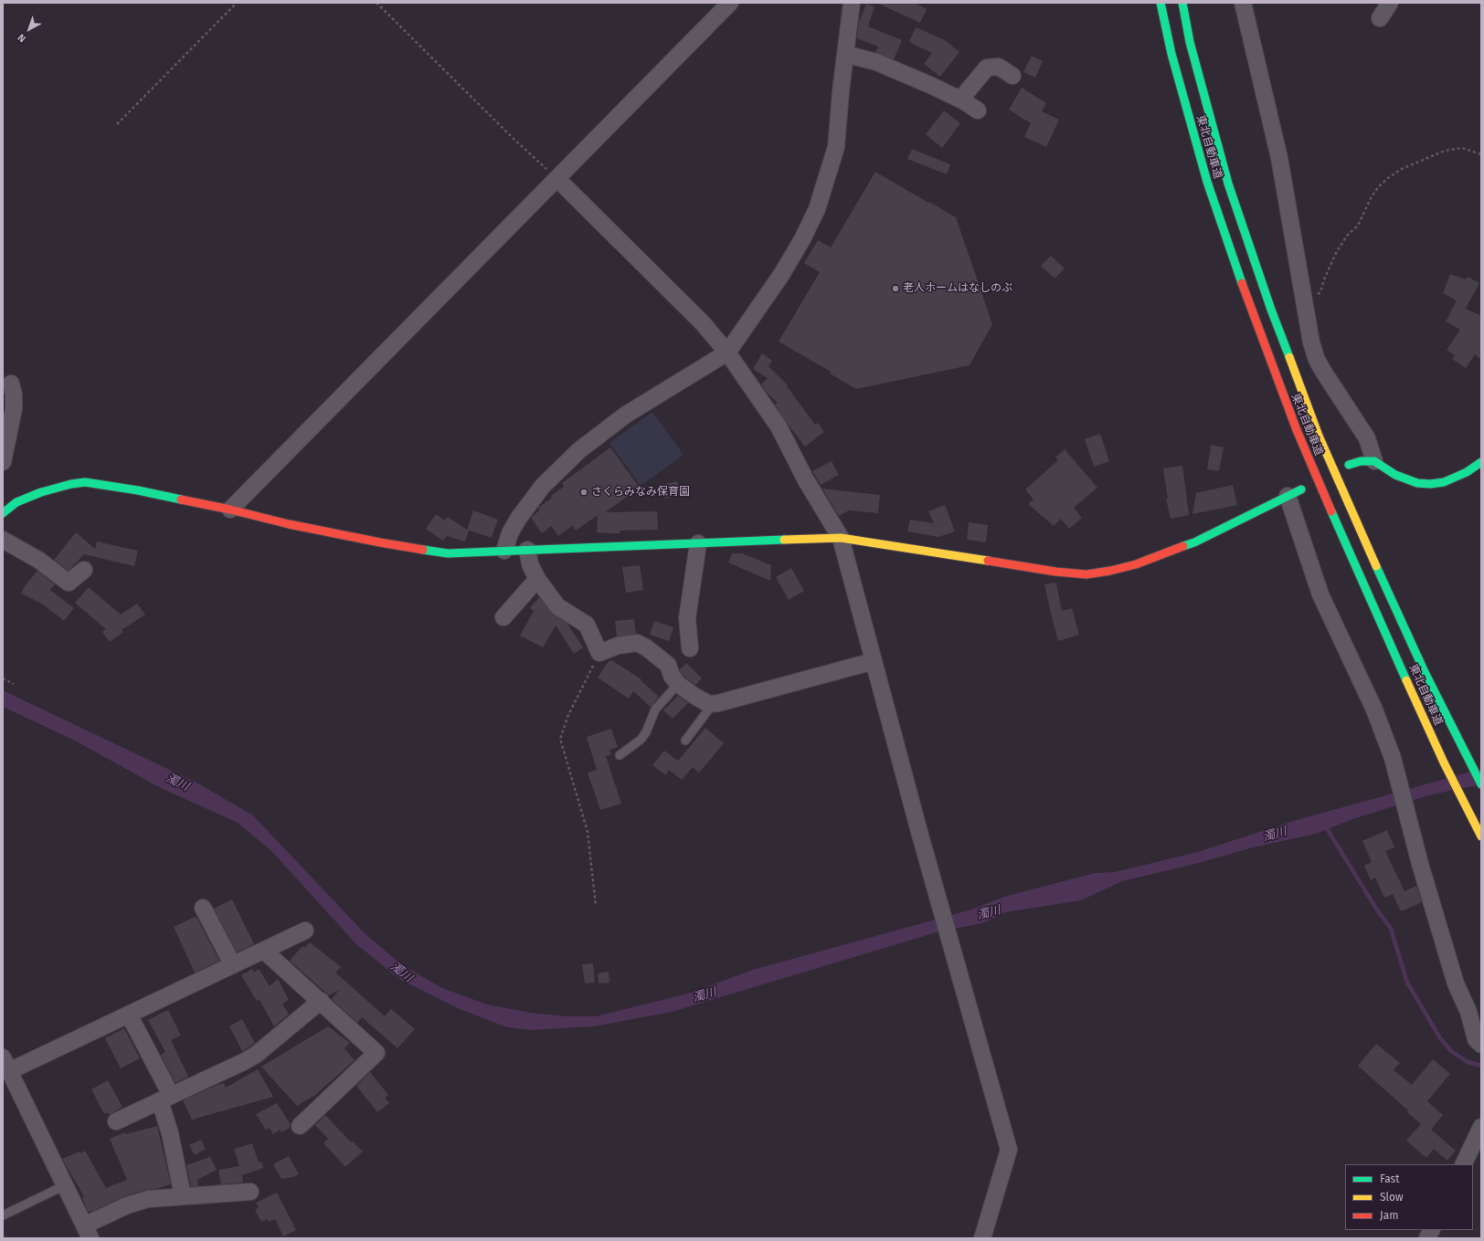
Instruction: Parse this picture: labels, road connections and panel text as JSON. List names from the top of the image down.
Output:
{
  "streets": {
    "main road": ["東北自動車道"]
  },
  "water": ["濁川"],
  "places": ["老人ホームはなしのぶ", "さくらみなみ保育園"],
  "legend": ["Fast", "Slow", "Jam"],
  "north": "bottom left"
}
